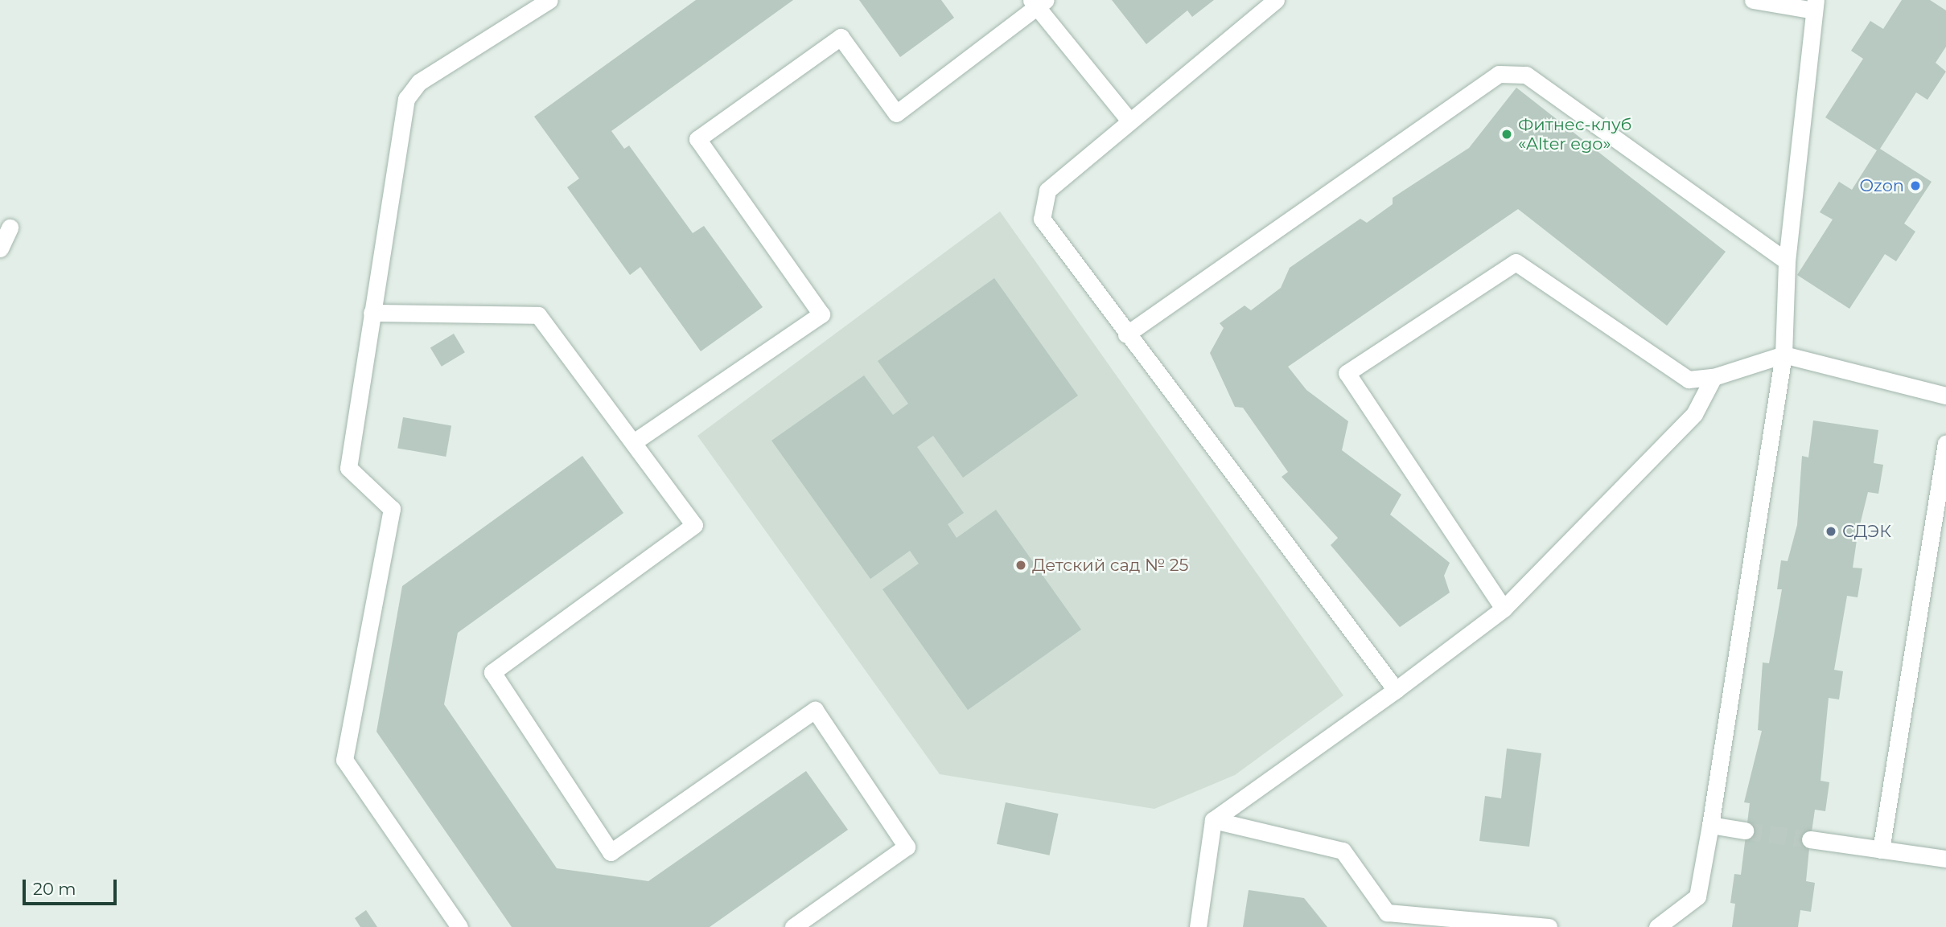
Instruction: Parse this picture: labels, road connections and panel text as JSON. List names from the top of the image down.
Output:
{
  "places": [
    "Фитнес-клуб «Alter ego»",
    "Ozon",
    "СДЭК",
    "Детский сад № 25"
  ],
  "scale_bar": "20 m"
}
